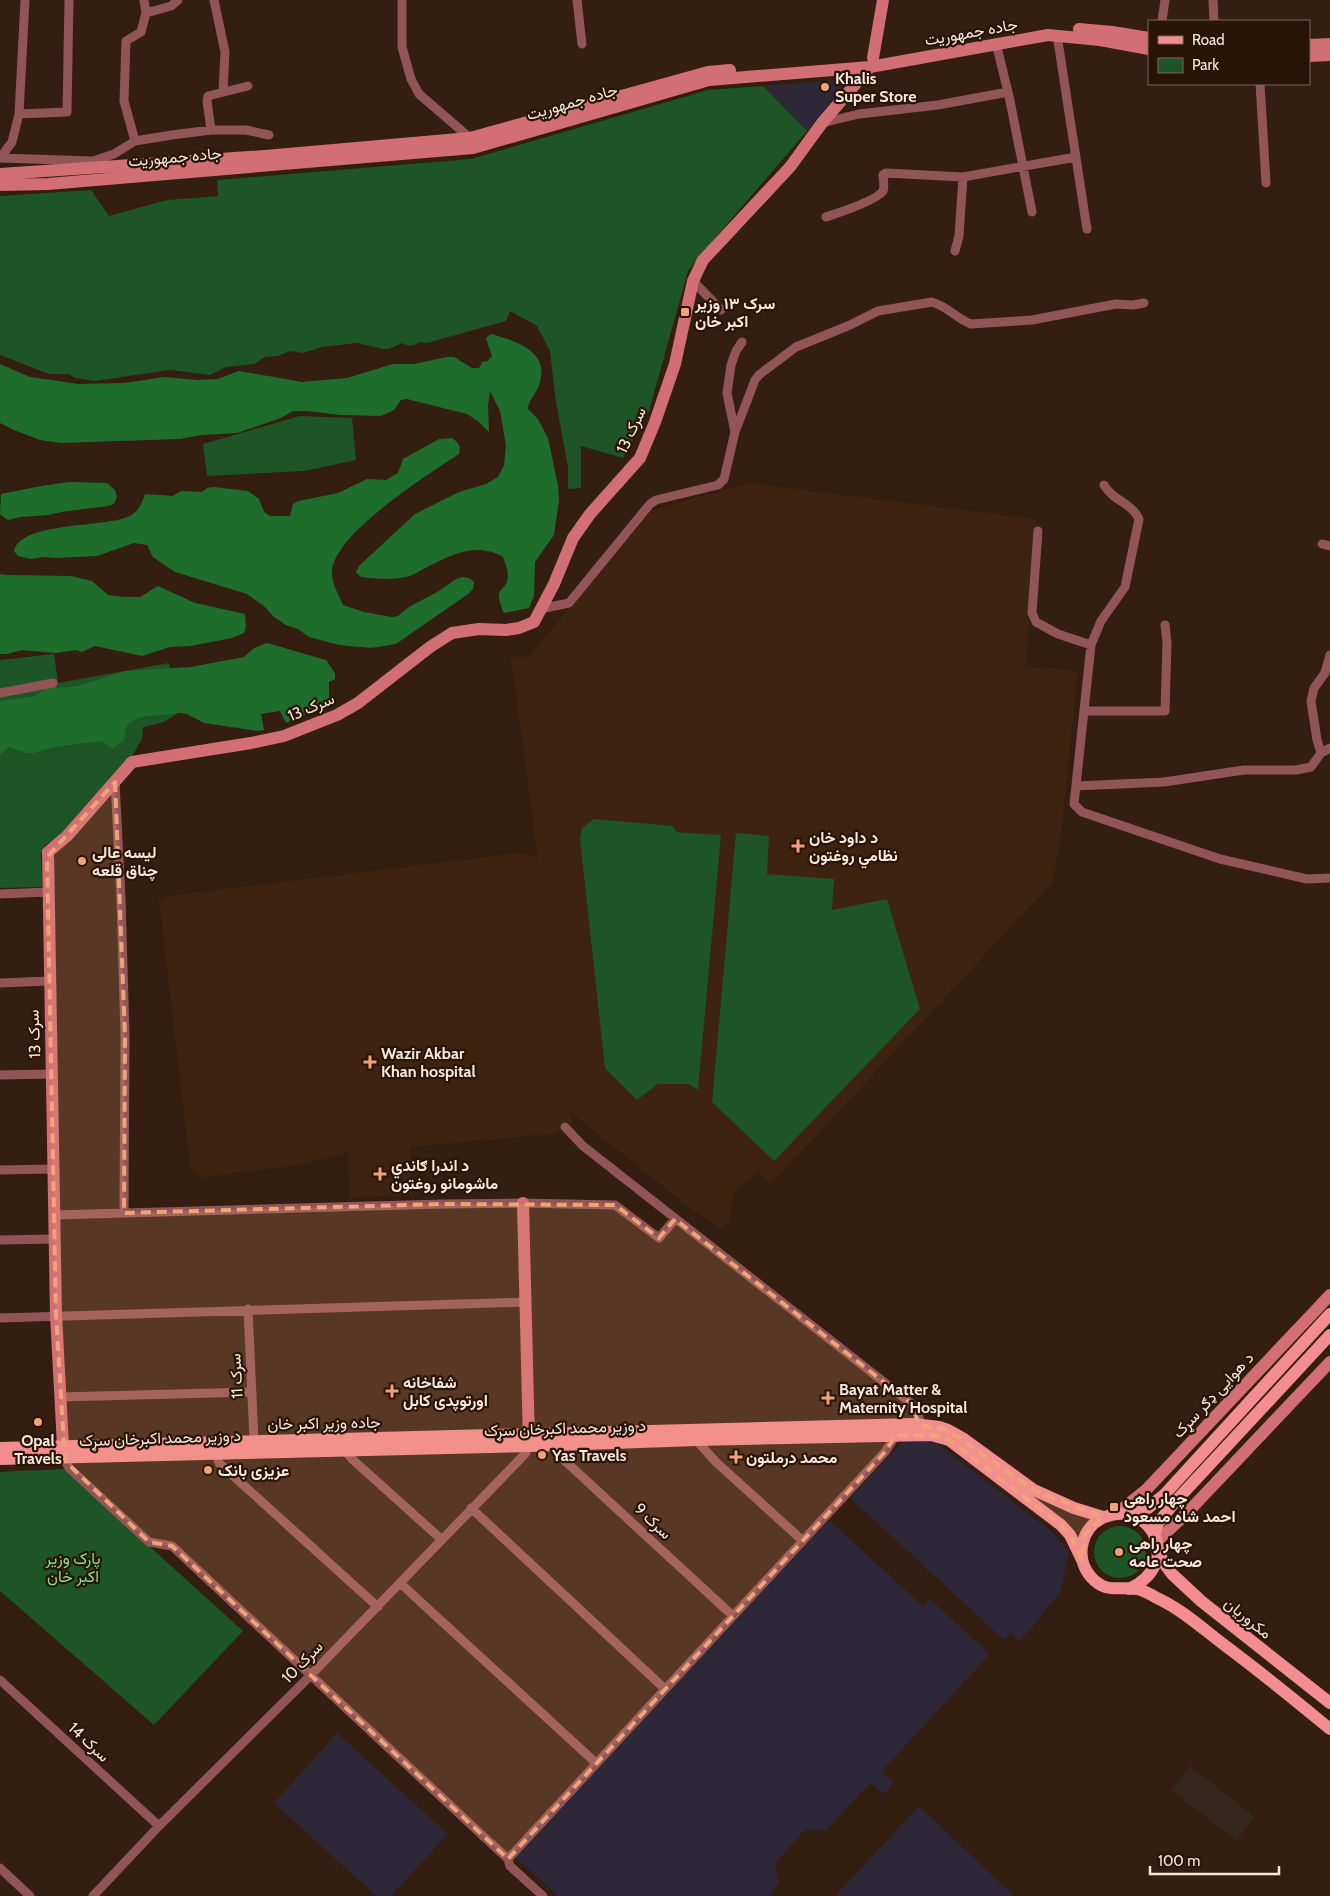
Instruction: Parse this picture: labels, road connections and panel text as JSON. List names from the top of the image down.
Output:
{
  "streets": {
    "main road": [
      "جاده جمهوریت",
      "سرک 13",
      "د هوایی ډګر سړک",
      "جاده وزیر اکبر خان",
      "د وزیر محمد اکبرخان سړک",
      "مکروریان"
    ],
    "street": [
      "سرک 11",
      "سرک 9",
      "سرک 10",
      "سرک 14"
    ]
  },
  "crossings": [
    ["جاده جمهوریت", "سرک 13"],
    ["سرک 13", "د وزیر محمد اکبرخان سړک"],
    ["سرک 11", "جاده وزیر اکبر خان"],
    ["د هوایی ډګر سړک", "د وزیر محمد اکبرخان سړک"],
    ["د هوایی ډګر سړک", "مکروریان"],
    ["جاده وزیر اکبر خان", "د وزیر محمد اکبرخان سړک"],
    ["د وزیر محمد اکبرخان سړک", "سرک 9"],
    ["د وزیر محمد اکبرخان سړک", "مکروریان"],
    ["د وزیر محمد اکبرخان سړک", "سرک 10"],
    ["سرک 10", "سرک 14"]
  ],
  "parks": ["پارک وزیر اکبر خان"],
  "places": {
    "other": [
      "Khalis Super Store",
      "لیسه عالی چناق قلعه",
      "Opal Travels",
      "Yas Travels",
      "عزیزی بانک",
      "چهار راهی صحت عامه"
    ],
    "transit": ["سرک ۱۳ وزیر اکبر خان", "چهار راهی احمد شاه مسعود"],
    "health": [
      "د داود خان نظامي روغتون",
      "Wazir Akbar Khan hospital",
      "د اندرا ګاندي ماشومانو روغتون",
      "شفاخانه اورتوپدی کابل",
      "Bayat Matter & Maternity Hospital",
      "محمد درملتون"
    ]
  },
  "legend": ["Road", "Park"],
  "scale_bar": "100 m"
}
